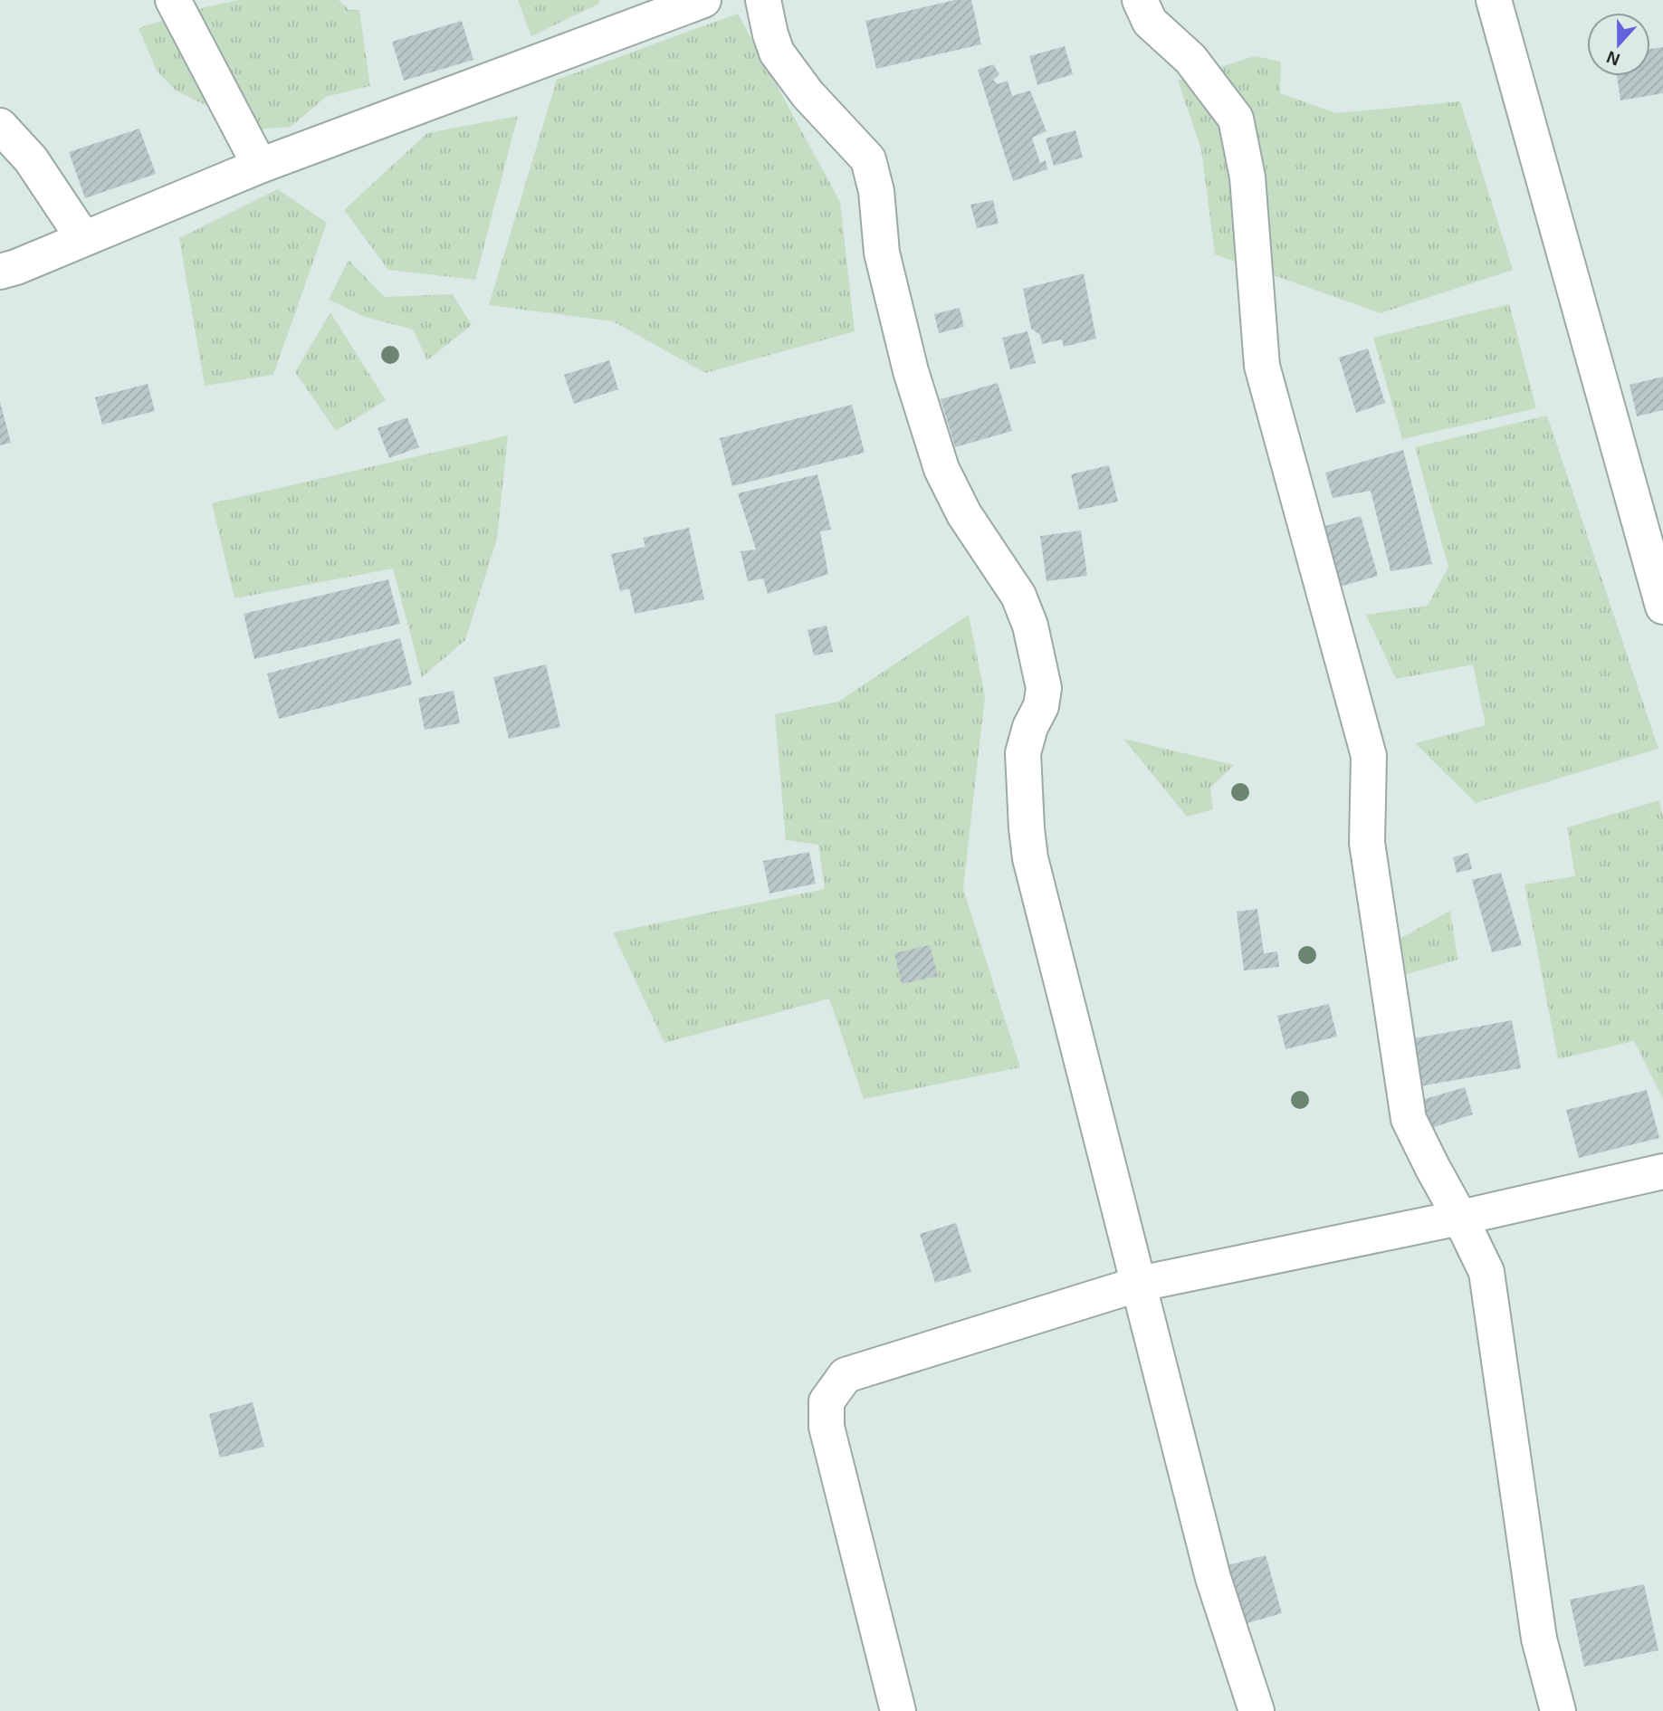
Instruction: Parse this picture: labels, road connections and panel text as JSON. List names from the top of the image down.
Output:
{
  "north": "bottom"
}
